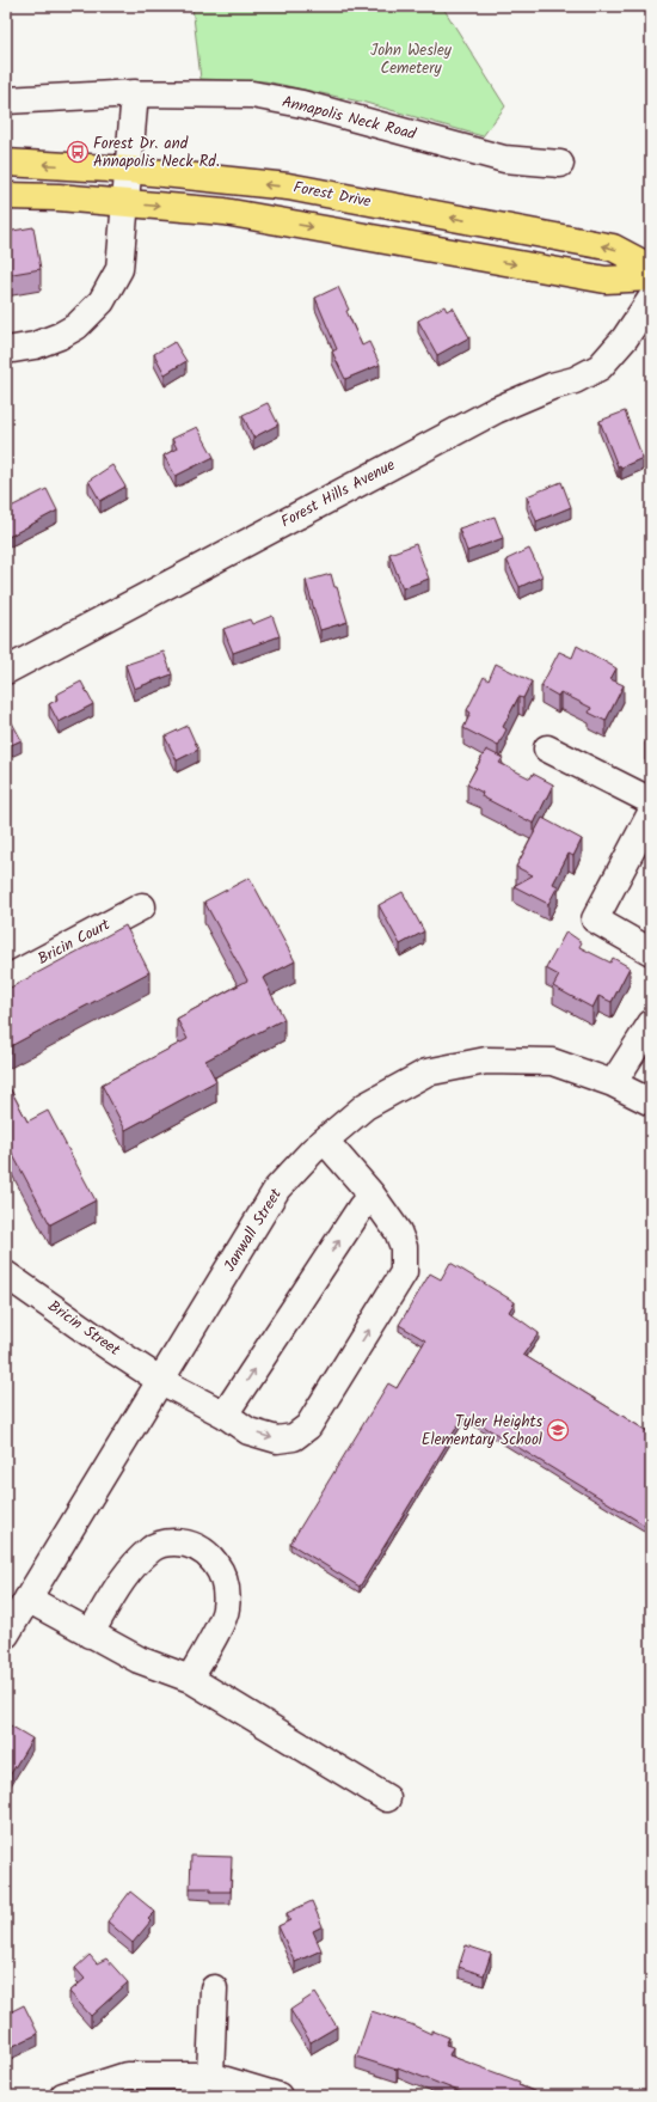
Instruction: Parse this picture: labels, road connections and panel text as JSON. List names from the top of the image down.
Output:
{
  "streets": {
    "main road": ["Forest Drive"],
    "street": [
      "Annapolis Neck Road",
      "Forest Hills Avenue",
      "Bricin Court",
      "Janwall Street",
      "Bricin Street"
    ]
  },
  "crossings": [
    ["Janwall Street", "Bricin Street"]
  ],
  "parks": ["John Wesley Cemetery"],
  "places": {
    "bus stop": ["Forest Dr. and Annapolis Neck Rd."],
    "school or university": ["Tyler Heights Elementary School"]
  }
}
